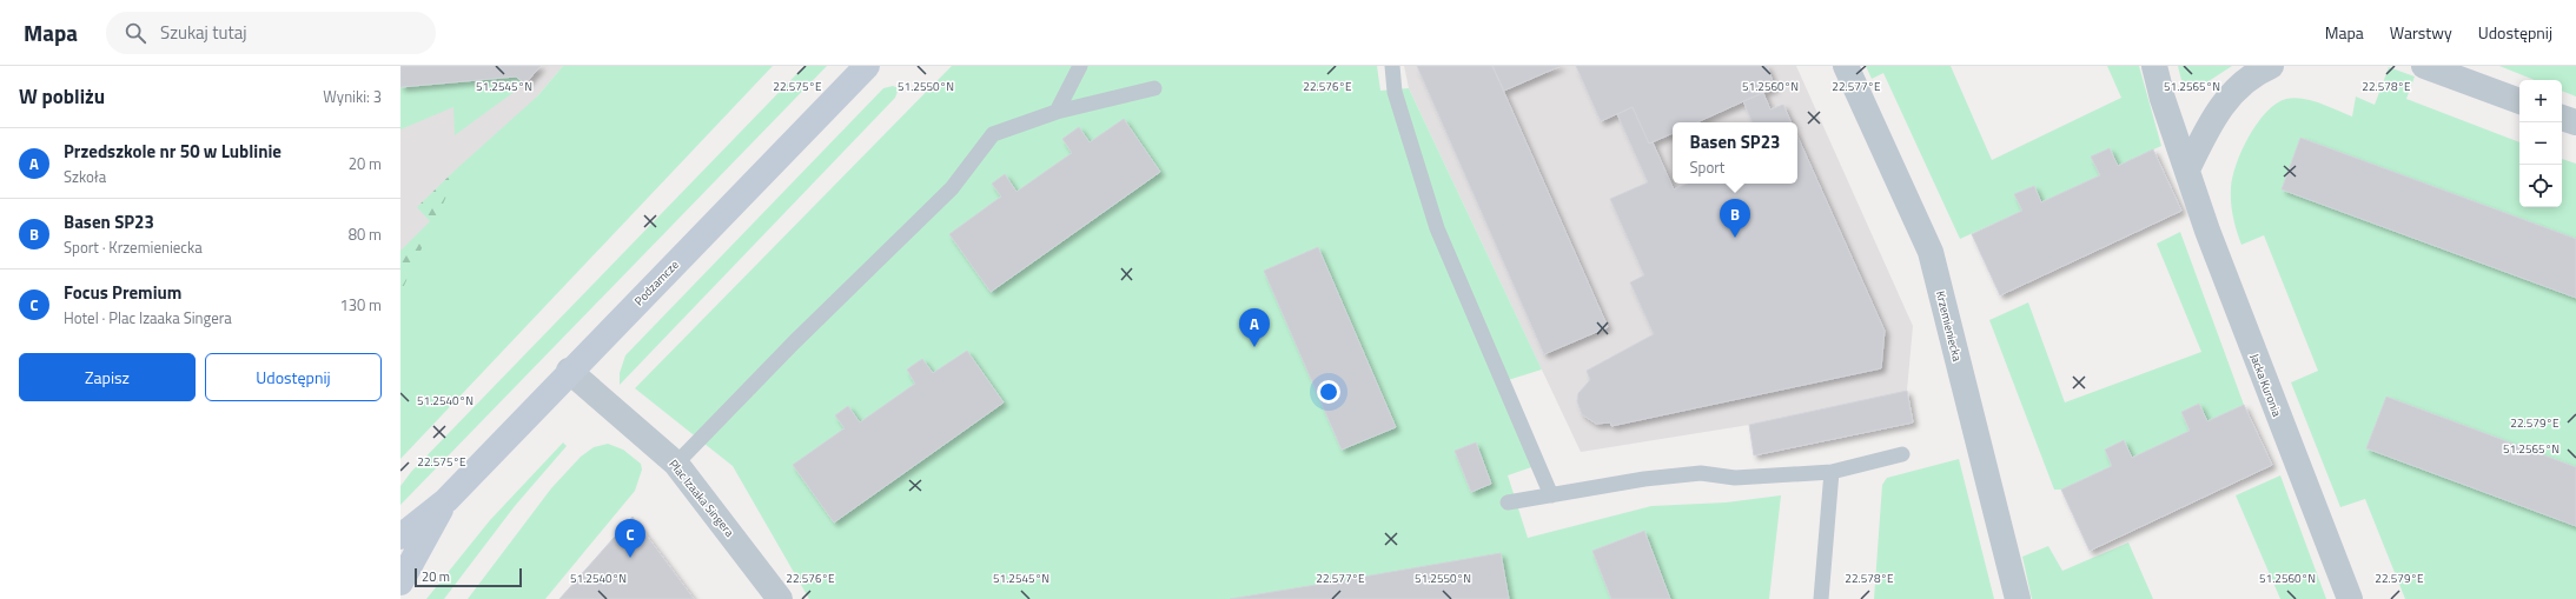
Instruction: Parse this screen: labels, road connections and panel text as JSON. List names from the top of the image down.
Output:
{
  "streets": {
    "main road": ["Podzamcze"],
    "street": ["Krzemieniecka", "Jacka Kuronia", "Plac Izaaka Singera"]
  },
  "crossings": [
    ["Podzamcze", "Plac Izaaka Singera"]
  ],
  "scale_bar": "20 m",
  "page": {
    "header": "Mapa",
    "search": "Szukaj tutaj",
    "nav": ["Mapa", "Warstwy", "Udostępnij"],
    "heading": ["W pobliżu", "Wyniki: 3"],
    "map_buttons": ["+", "−"],
    "popup": ["Basen SP23", "Sport"],
    "list": [
      {
        "mark": "A",
        "name": "Przedszkole nr 50 w Lublinie",
        "note": "Szkoła",
        "value": "20 m"
      },
      {
        "mark": "B",
        "name": "Basen SP23",
        "note": "Sport · Krzemieniecka",
        "value": "80 m"
      },
      {
        "mark": "C",
        "name": "Focus Premium",
        "note": "Hotel · Plac Izaaka Singera",
        "value": "130 m"
      }
    ],
    "pins": ["B", "A", "C"],
    "buttons": ["Zapisz", "Udostępnij"],
    "scale": "20 m"
  },
  "coordinates": [
    "51.2545°N",
    "22.575°E",
    "51.2550°N",
    "22.576°E",
    "51.2560°N",
    "22.577°E",
    "51.2565°N",
    "22.578°E",
    "51.2540°N",
    "22.579°E"
  ]
}
